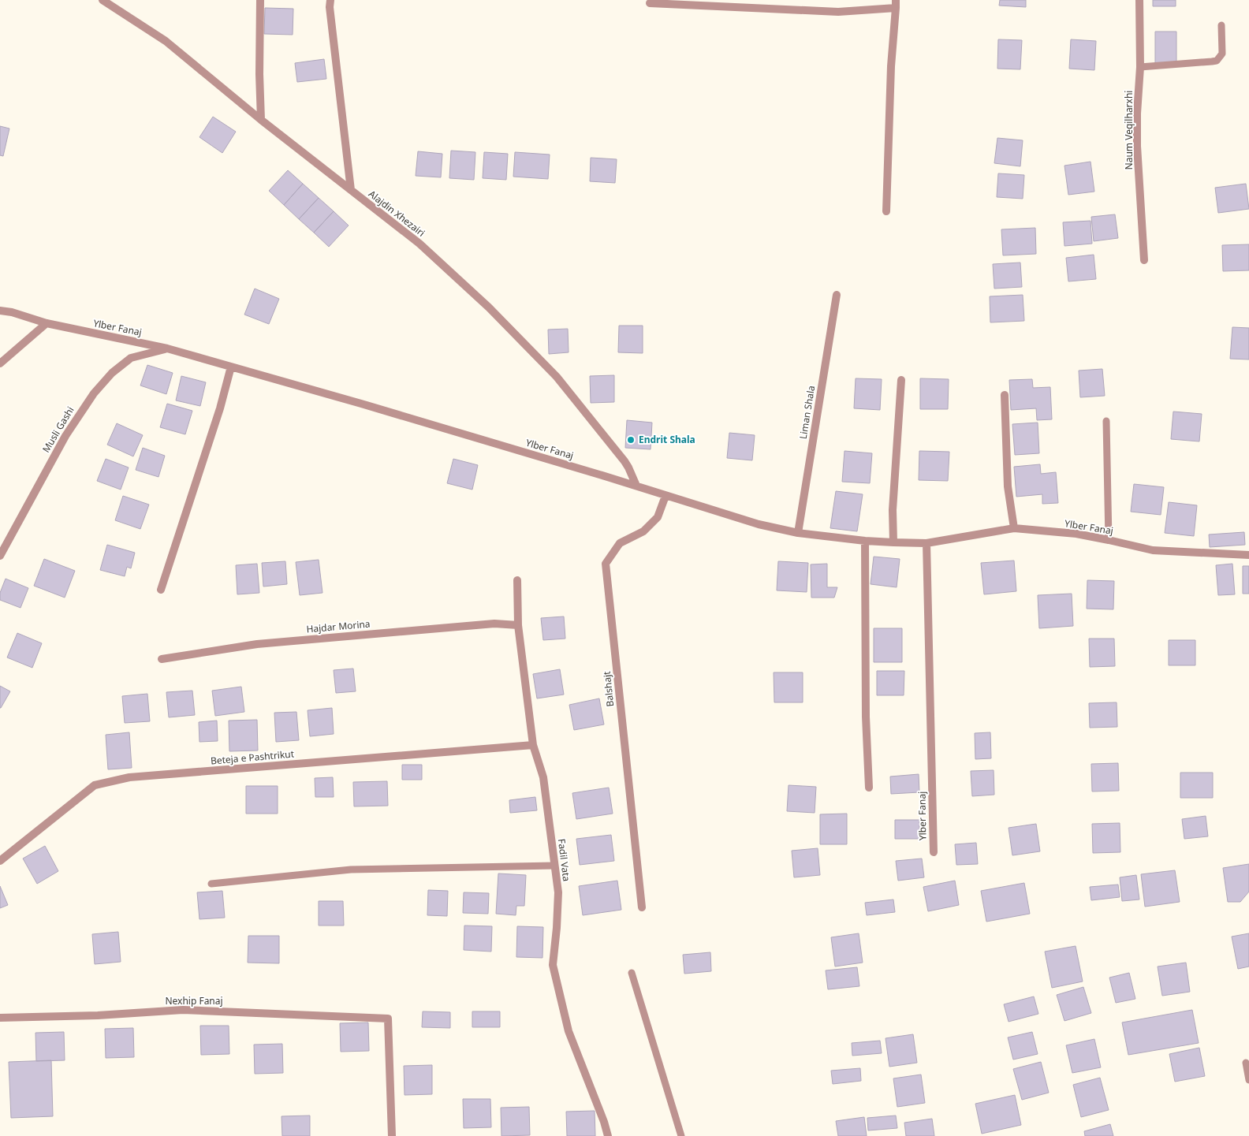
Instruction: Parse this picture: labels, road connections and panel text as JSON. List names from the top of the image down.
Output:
{
  "streets": {
    "street": [
      "Naum Veqilharxhi",
      "Alajdin Xhezairi",
      "Ylber Fanaj",
      "Liman Shala",
      "Musli Gashi",
      "Hajdar Morina",
      "Balshajt",
      "Beteja e Pashtrikut",
      "Fadil Vata",
      "Nexhip Fanaj"
    ]
  },
  "crossings": [
    ["Alajdin Xhezairi", "Ylber Fanaj"],
    ["Ylber Fanaj", "Liman Shala"],
    ["Ylber Fanaj", "Musli Gashi"],
    ["Ylber Fanaj", "Balshajt"],
    ["Hajdar Morina", "Fadil Vata"],
    ["Beteja e Pashtrikut", "Fadil Vata"]
  ],
  "places": ["Endrit Shala"]
}
